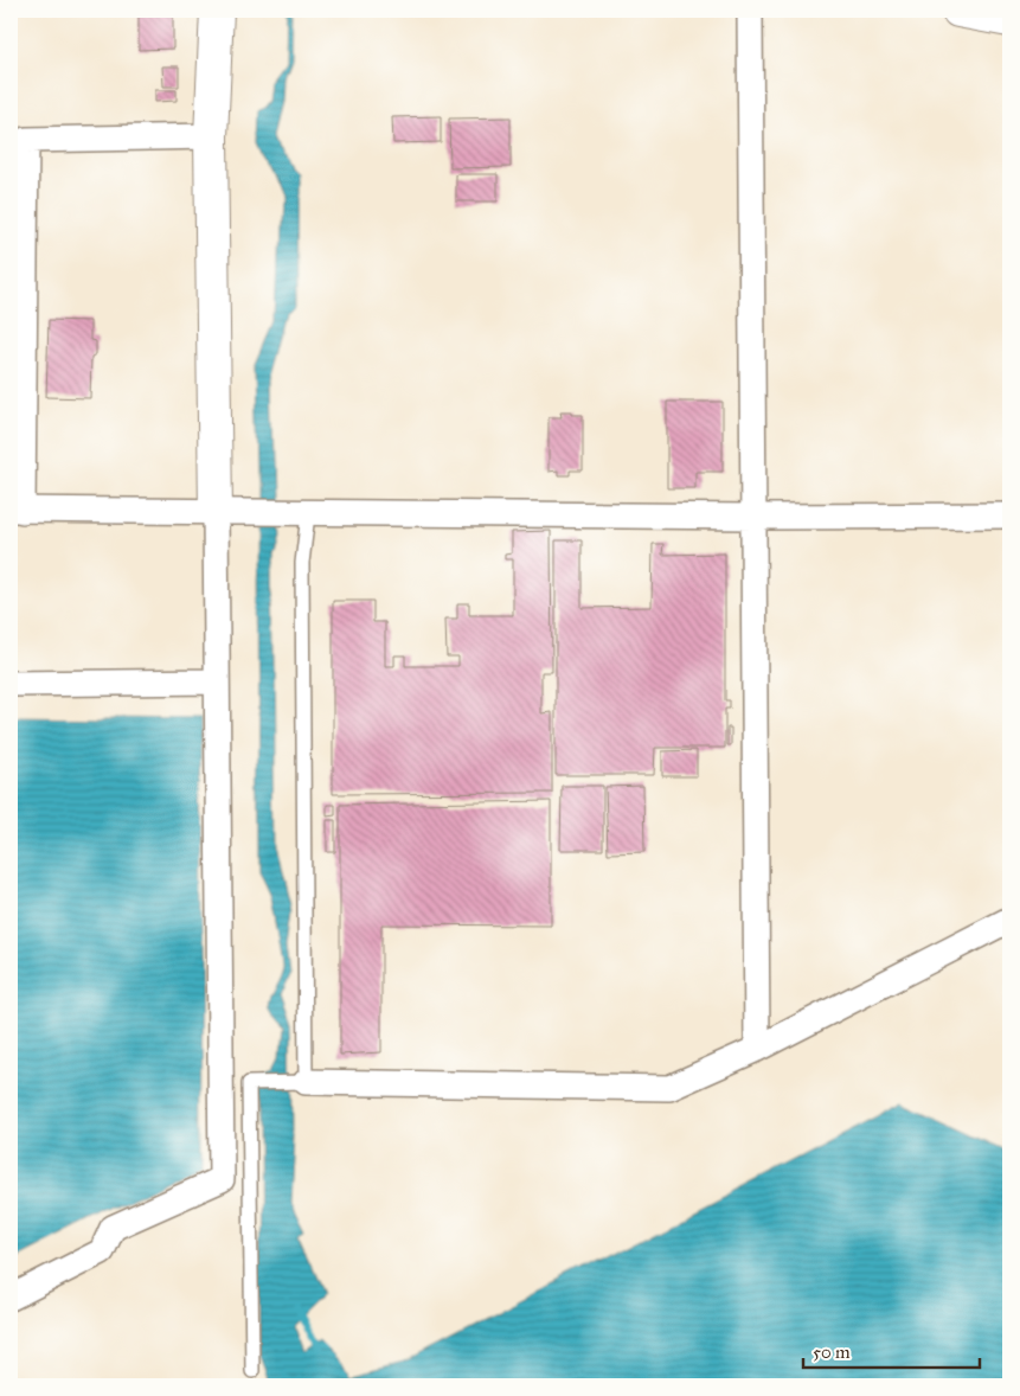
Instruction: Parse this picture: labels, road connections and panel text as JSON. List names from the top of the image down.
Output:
{
  "scale_bar": "50 m"
}
